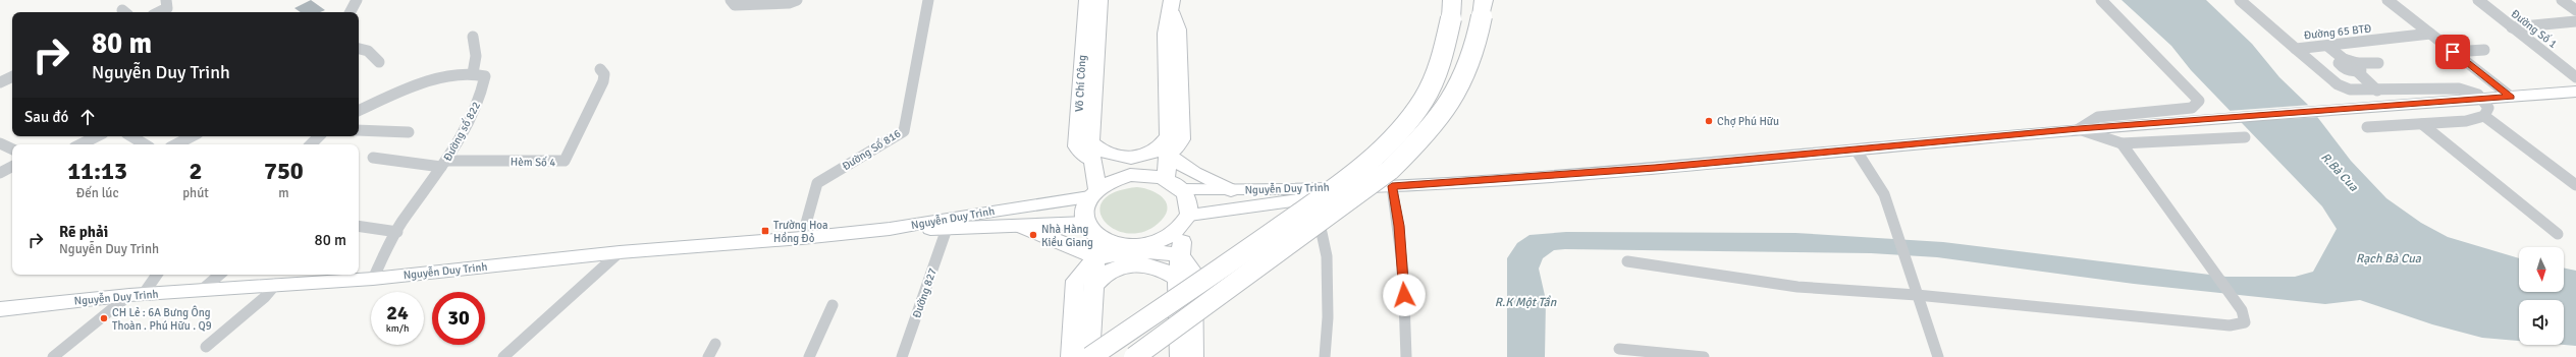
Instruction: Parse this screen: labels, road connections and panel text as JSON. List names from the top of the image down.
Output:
{
  "streets": {
    "highway": ["Võ Chí Công"],
    "main road": ["Nguyễn Duy Trinh"],
    "street": [
      "Đường Số 1",
      "Đường 65 BTĐ",
      "Đường số 822",
      "Đường Số 816",
      "Hèm Số 4",
      "Đường 827"
    ]
  },
  "crossings": [
    ["Võ Chí Công", "Nguyễn Duy Trinh"],
    ["Đường số 822", "Hèm Số 4"],
    ["Đường số 822", "Nguyễn Duy Trinh"],
    ["Đường Số 816", "Nguyễn Duy Trinh"],
    ["Nguyễn Duy Trinh", "Đường 827"]
  ],
  "water": ["R.Bà Cua", "Rạch Bà Cua", "R.K Một Tần"],
  "places": {
    "other": ["Chợ Phú Hữu", "Nhà Hàng Kiều Giang", "CH Lẻ : 6A Bưng Ông Thoàn . Phú Hữu . Q9"],
    "transit": ["Trường Hoa Hồng Đỏ"]
  },
  "north": "bottom",
  "page": {
    "turn": ["80 m", "Nguyễn Duy Trinh"],
    "then": "Sau đó",
    "eta": [
      "11:13",
      "Đến lúc",
      "2",
      "phút",
      "750",
      "m"
    ],
    "list": [
      {
        "name": "Rẽ phải",
        "note": "Nguyễn Duy Trinh",
        "value": "80 m"
      }
    ],
    "speed": "24 km/h",
    "limit": "30"
  }
}
